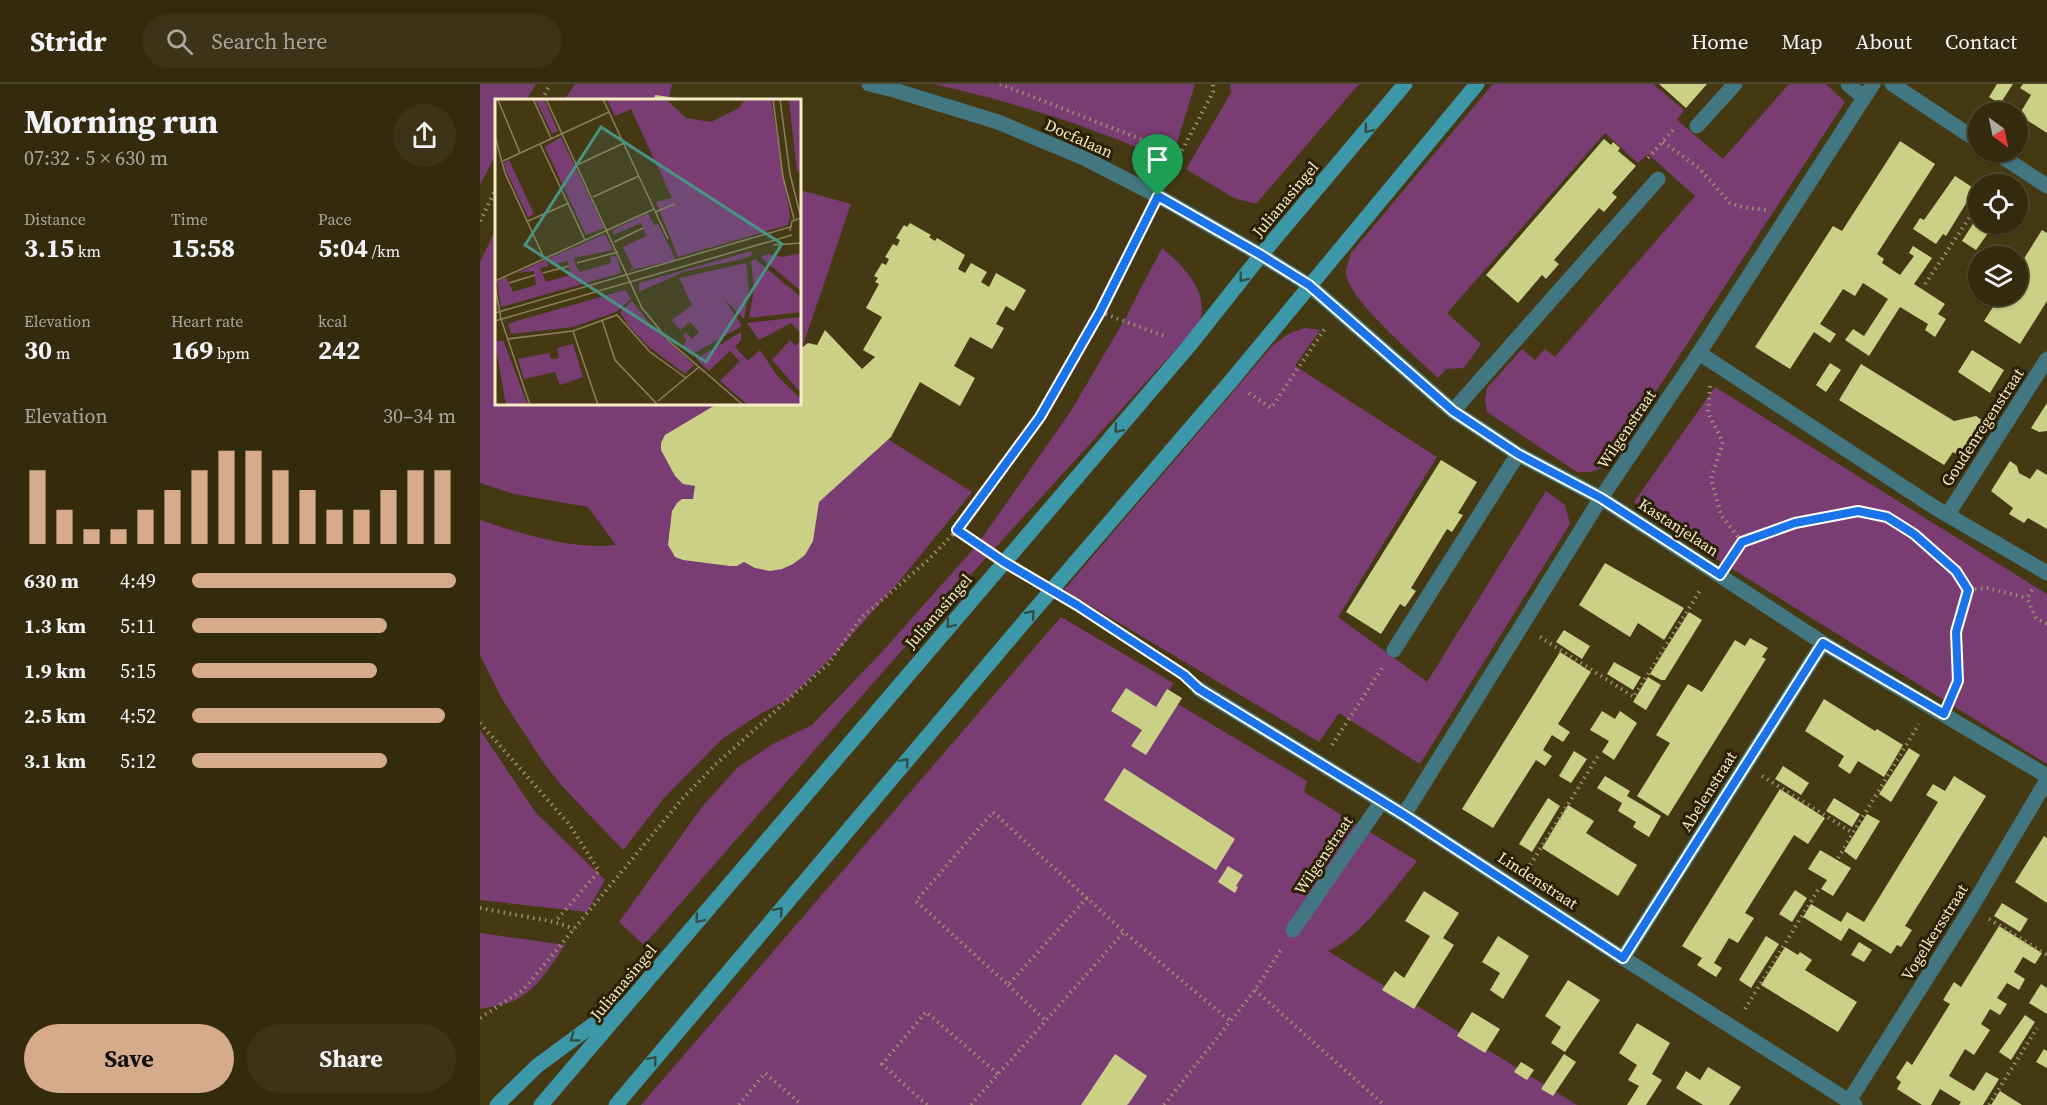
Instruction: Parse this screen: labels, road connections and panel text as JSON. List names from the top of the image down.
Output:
{
  "streets": {
    "main road": ["Julianasingel"],
    "street": [
      "Docfalaan",
      "Goudenregenstraat",
      "Wilgenstraat",
      "Kastanjelaan",
      "Abelenstraat",
      "Lindenstraat",
      "Vogelkersstraat"
    ]
  },
  "crossings": [
    ["Docfalaan", "Julianasingel"],
    ["Docfalaan", "Kastanjelaan"],
    ["Wilgenstraat", "Kastanjelaan"],
    ["Wilgenstraat", "Lindenstraat"],
    ["Kastanjelaan", "Abelenstraat"],
    ["Kastanjelaan", "Vogelkersstraat"],
    ["Abelenstraat", "Lindenstraat"],
    ["Lindenstraat", "Vogelkersstraat"]
  ],
  "north": "bottom right",
  "page": {
    "header": "Stridr",
    "search": "Search here",
    "nav": [
      "Home",
      "Map",
      "About",
      "Contact"
    ],
    "heading": ["Morning run", "07:32 · 5 × 630 m"],
    "stats": [
      ["Distance", "3.15 km"],
      ["Time", "15:58"],
      ["Pace", "5:04 /km"],
      ["Elevation", "30 m"],
      ["Heart rate", "169 bpm"],
      ["kcal", "242"]
    ],
    "chart": ["Elevation", "30–34 m"],
    "list": [
      {
        "name": "630 m",
        "note": "4:49"
      },
      {
        "name": "1.3 km",
        "note": "5:11"
      },
      {
        "name": "1.9 km",
        "note": "5:15"
      },
      {
        "name": "2.5 km",
        "note": "4:52"
      },
      {
        "name": "3.1 km",
        "note": "5:12"
      }
    ],
    "buttons": ["Save", "Share"]
  }
}
